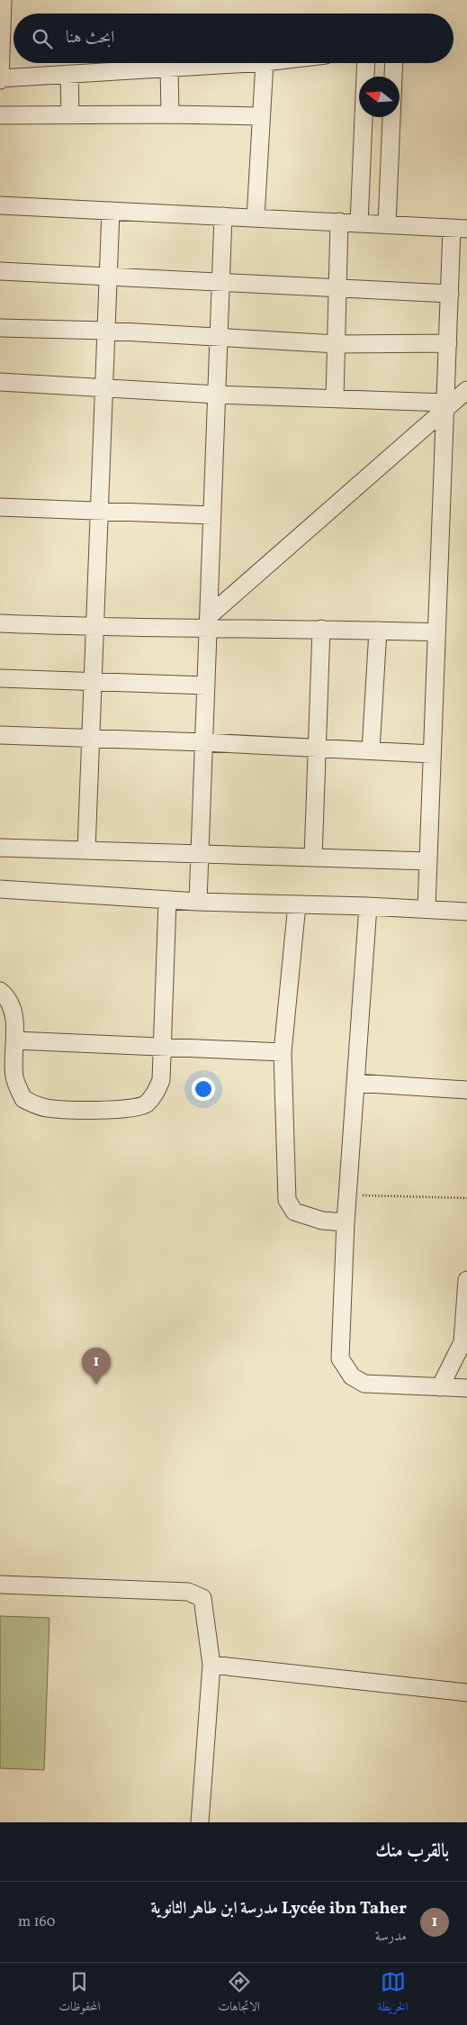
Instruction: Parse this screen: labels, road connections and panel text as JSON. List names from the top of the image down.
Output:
{
  "north": "left",
  "page": {
    "search": "ابحث هنا",
    "pins": "1",
    "heading": "بالقرب منك",
    "list": [
      {
        "mark": "1",
        "name": "Lycée ibn Taher مدرسة ابن طاهر الثانوية",
        "note": "مدرسة",
        "value": "160 m"
      }
    ],
    "nav": ["الخريطة", "الاتجاهات", "المحفوظات"]
  }
}
